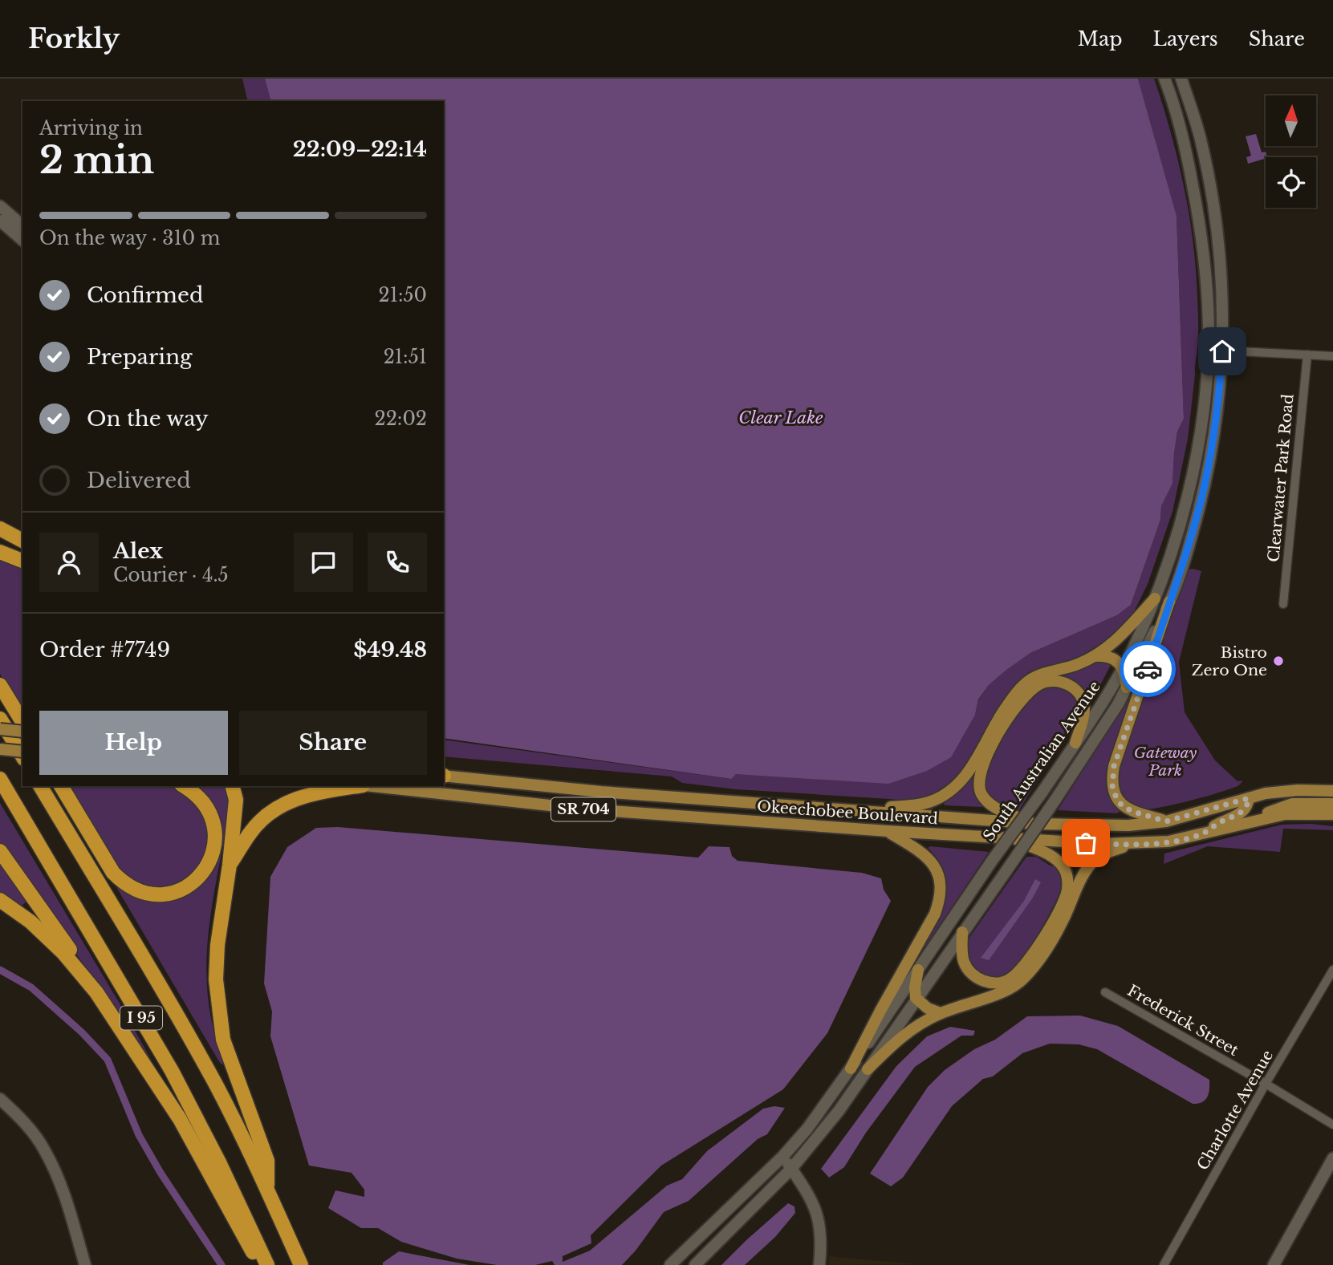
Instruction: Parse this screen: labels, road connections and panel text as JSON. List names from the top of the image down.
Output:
{
  "streets": {
    "highway": ["I 95"],
    "main road": ["South Australian Avenue", "SR 704", "Okeechobee Boulevard"],
    "street": ["Clearwater Park Road", "Frederick Street", "Charlotte Avenue"]
  },
  "crossings": [
    ["Frederick Street", "Charlotte Avenue"]
  ],
  "water": ["Clear Lake"],
  "parks": ["Gateway Park"],
  "places": ["Bistro Zero One"],
  "north": "top",
  "page": {
    "header": "Forkly",
    "nav": ["Map", "Layers", "Share"],
    "heading": ["2 min", "Arriving in", "22:09–22:14"],
    "panel": [
      "Alex",
      "Courier · 4.5",
      "Order #7749",
      "$49.48"
    ],
    "bar": "On the way · 310 m",
    "list": [
      ["Confirmed", "21:50"],
      ["Preparing", "21:51"],
      ["On the way", "22:02"],
      "Delivered"
    ],
    "buttons": ["Help", "Share"]
  }
}
